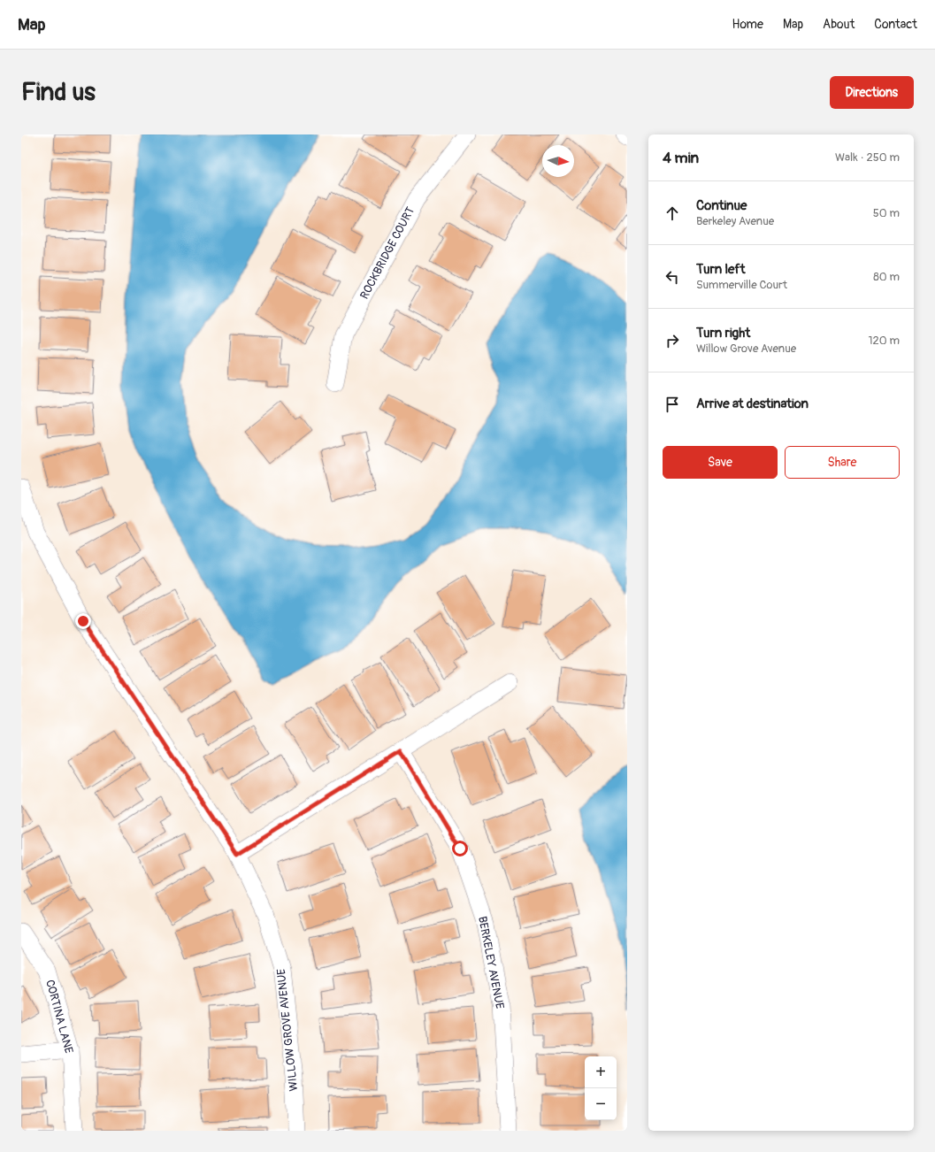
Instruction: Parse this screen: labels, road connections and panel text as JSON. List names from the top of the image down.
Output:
{
  "streets": {
    "street": [
      "ROCKBRIDGE COURT",
      "BERKELEY AVENUE",
      "CORTINA LANE",
      "WILLOW GROVE AVENUE"
    ]
  },
  "north": "right",
  "page": {
    "header": "Map",
    "nav": [
      "Home",
      "Map",
      "About",
      "Contact"
    ],
    "buttons": [
      "Directions",
      ["Save", "Share"]
    ],
    "title": "Find us",
    "heading": ["4 min", "Walk · 250 m"],
    "list": [
      ["Continue", "Berkeley Avenue", "50 m"],
      ["Turn left", "Summerville Court", "80 m"],
      ["Turn right", "Willow Grove Avenue", "120 m"],
      "Arrive at destination"
    ],
    "map_buttons": ["+", "−"]
  }
}
